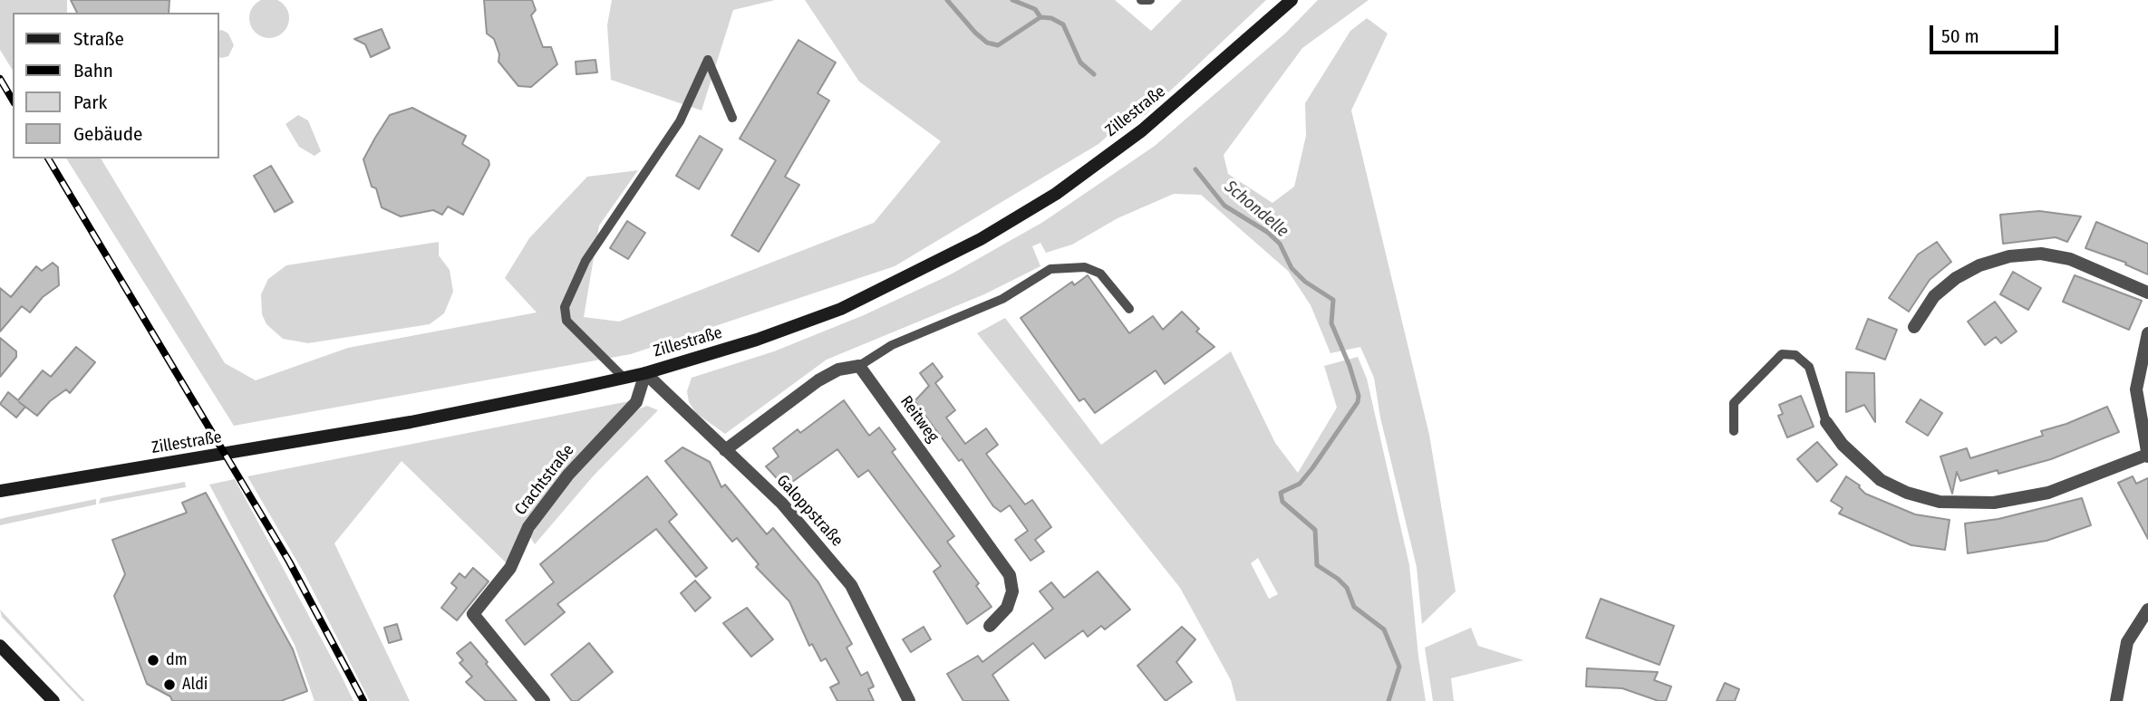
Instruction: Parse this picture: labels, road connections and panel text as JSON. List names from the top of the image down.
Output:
{
  "streets": {
    "main road": ["Zillestraße"],
    "street": ["Reitweg", "Crachtstraße", "Galoppstraße"]
  },
  "crossings": [
    ["Zillestraße", "Crachtstraße"],
    ["Zillestraße", "Galoppstraße"],
    ["Crachtstraße", "Galoppstraße"]
  ],
  "water": ["Schondelle"],
  "places": ["dm", "Aldi"],
  "legend": [
    "Straße",
    "Bahn",
    "Park",
    "Gebäude"
  ],
  "scale_bar": "50 m"
}
